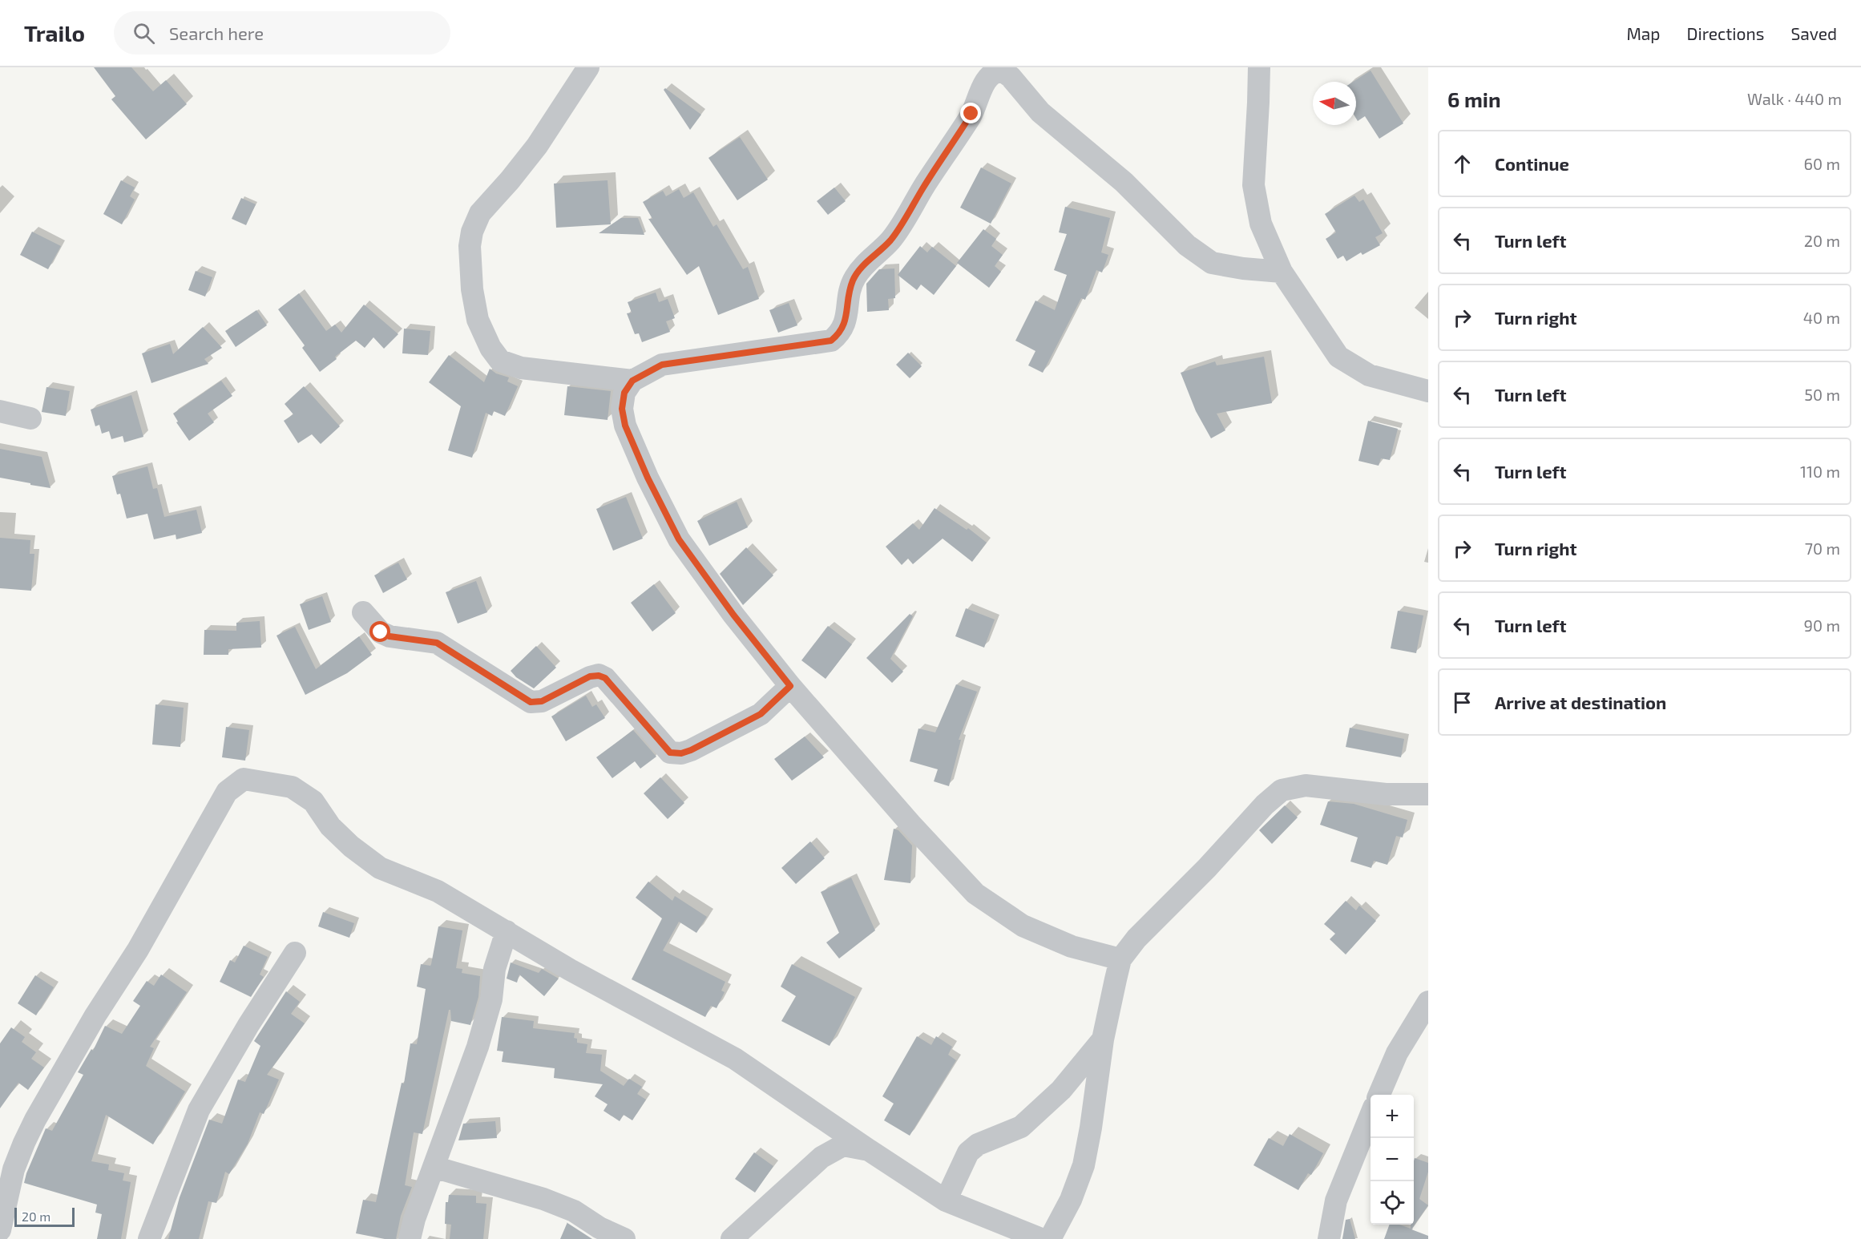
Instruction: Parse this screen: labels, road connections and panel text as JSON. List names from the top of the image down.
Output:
{
  "scale_bar": "20 m",
  "north": "left",
  "page": {
    "header": "Trailo",
    "search": "Search here",
    "nav": ["Map", "Directions", "Saved"],
    "heading": ["6 min", "Walk · 440 m"],
    "list": [
      ["Continue", "60 m"],
      ["Turn left", "20 m"],
      ["Turn right", "40 m"],
      ["Turn left", "50 m"],
      ["Turn left", "110 m"],
      ["Turn right", "70 m"],
      ["Turn left", "90 m"],
      "Arrive at destination"
    ],
    "map_buttons": ["+", "−"],
    "scale": "20 m"
  }
}
